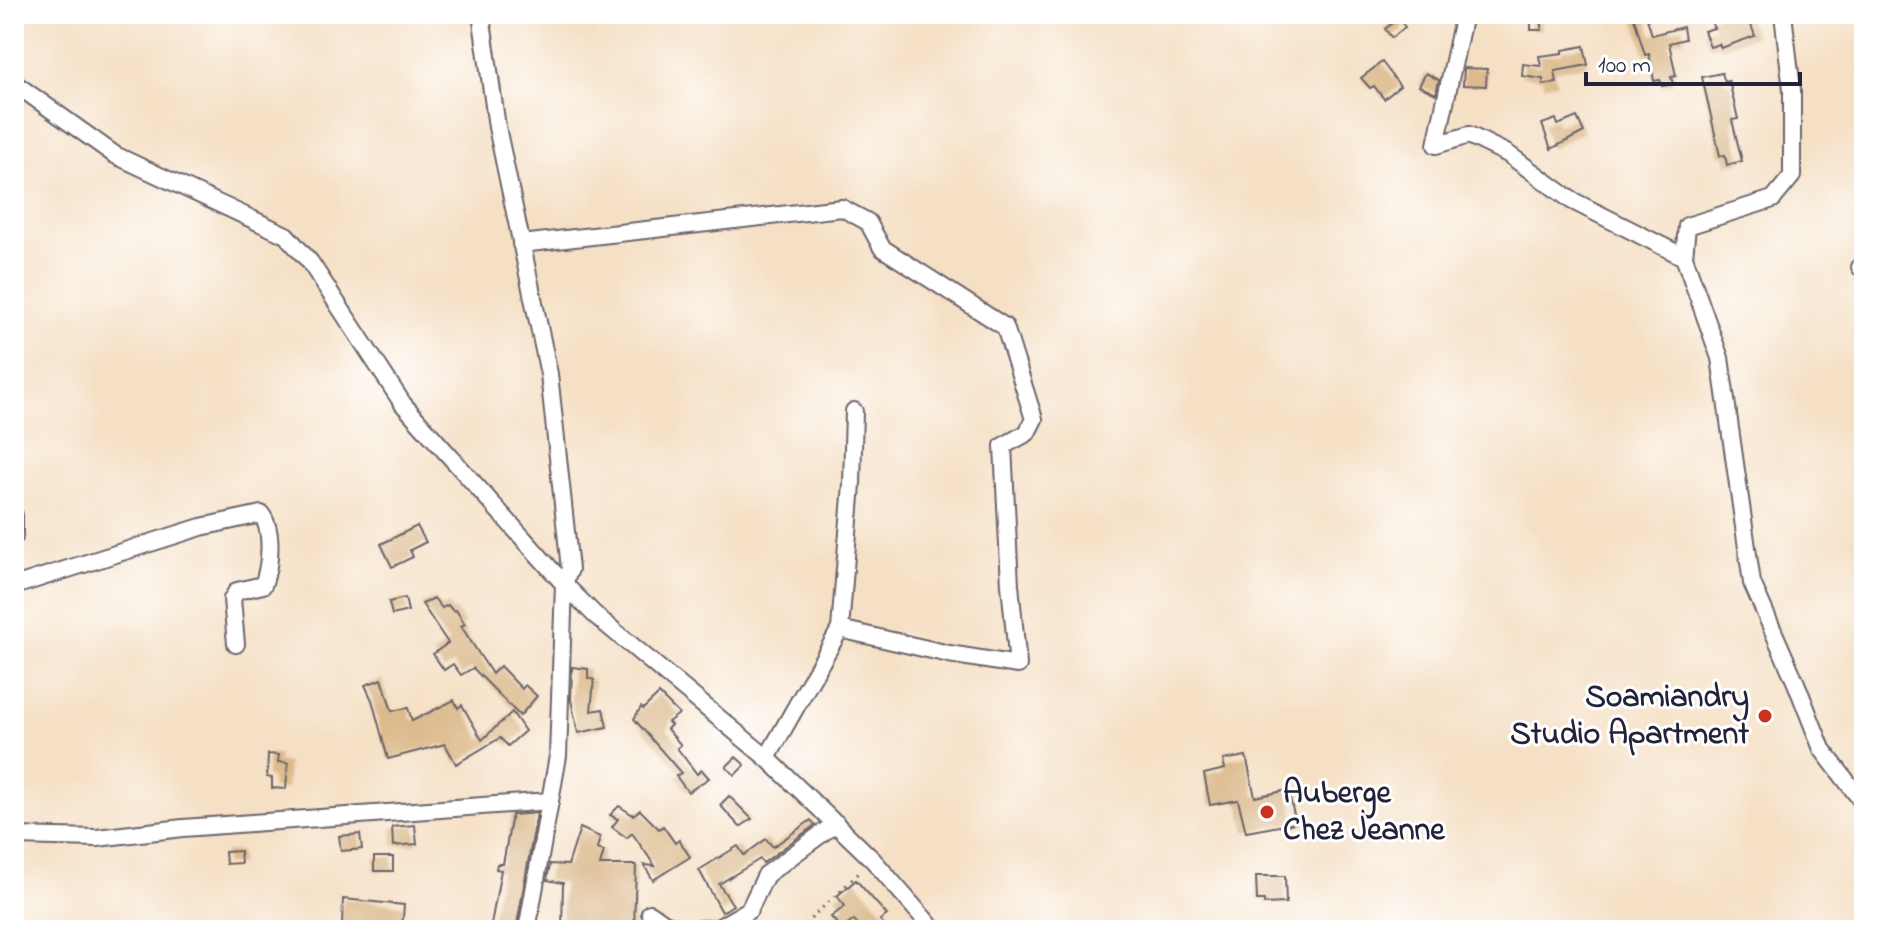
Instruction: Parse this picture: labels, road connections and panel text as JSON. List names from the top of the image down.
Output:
{
  "places": ["Soamiandry Studio Apartment", "Auberge Chez Jeanne"],
  "scale_bar": "100 m"
}
